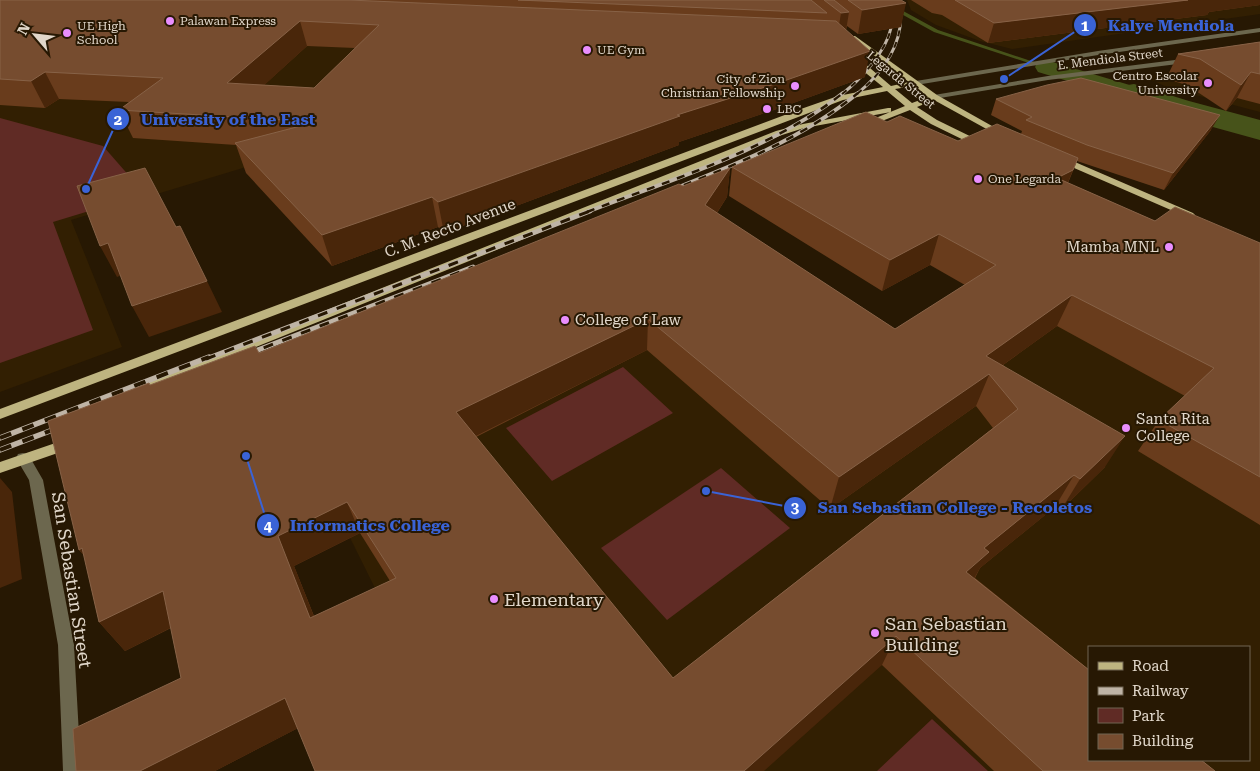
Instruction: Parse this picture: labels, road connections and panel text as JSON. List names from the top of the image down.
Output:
{
  "streets": {
    "main road": ["Legarda Street", "C. M. Recto Avenue"],
    "street": ["E. Mendiola Street", "San Sebastian Street"]
  },
  "crossings": [
    ["E. Mendiola Street", "Legarda Street"],
    ["E. Mendiola Street", "C. M. Recto Avenue"],
    ["Legarda Street", "C. M. Recto Avenue"]
  ],
  "places": [
    "Palawan Express",
    "UE High School",
    "UE Gym",
    "Kalye Mendiola",
    "Centro Escolar University",
    "City of Zion Christrian Fellowship",
    "LBC",
    "One Legarda",
    "University of the East",
    "Mamba MNL",
    "College of Law",
    "Santa Rita College",
    "Informatics College",
    "San Sebastian College - Recoletos",
    "Elementary",
    "San Sebastian Building"
  ],
  "legend": [
    "Road",
    "Railway",
    "Park",
    "Building"
  ],
  "north": "top left"
}
